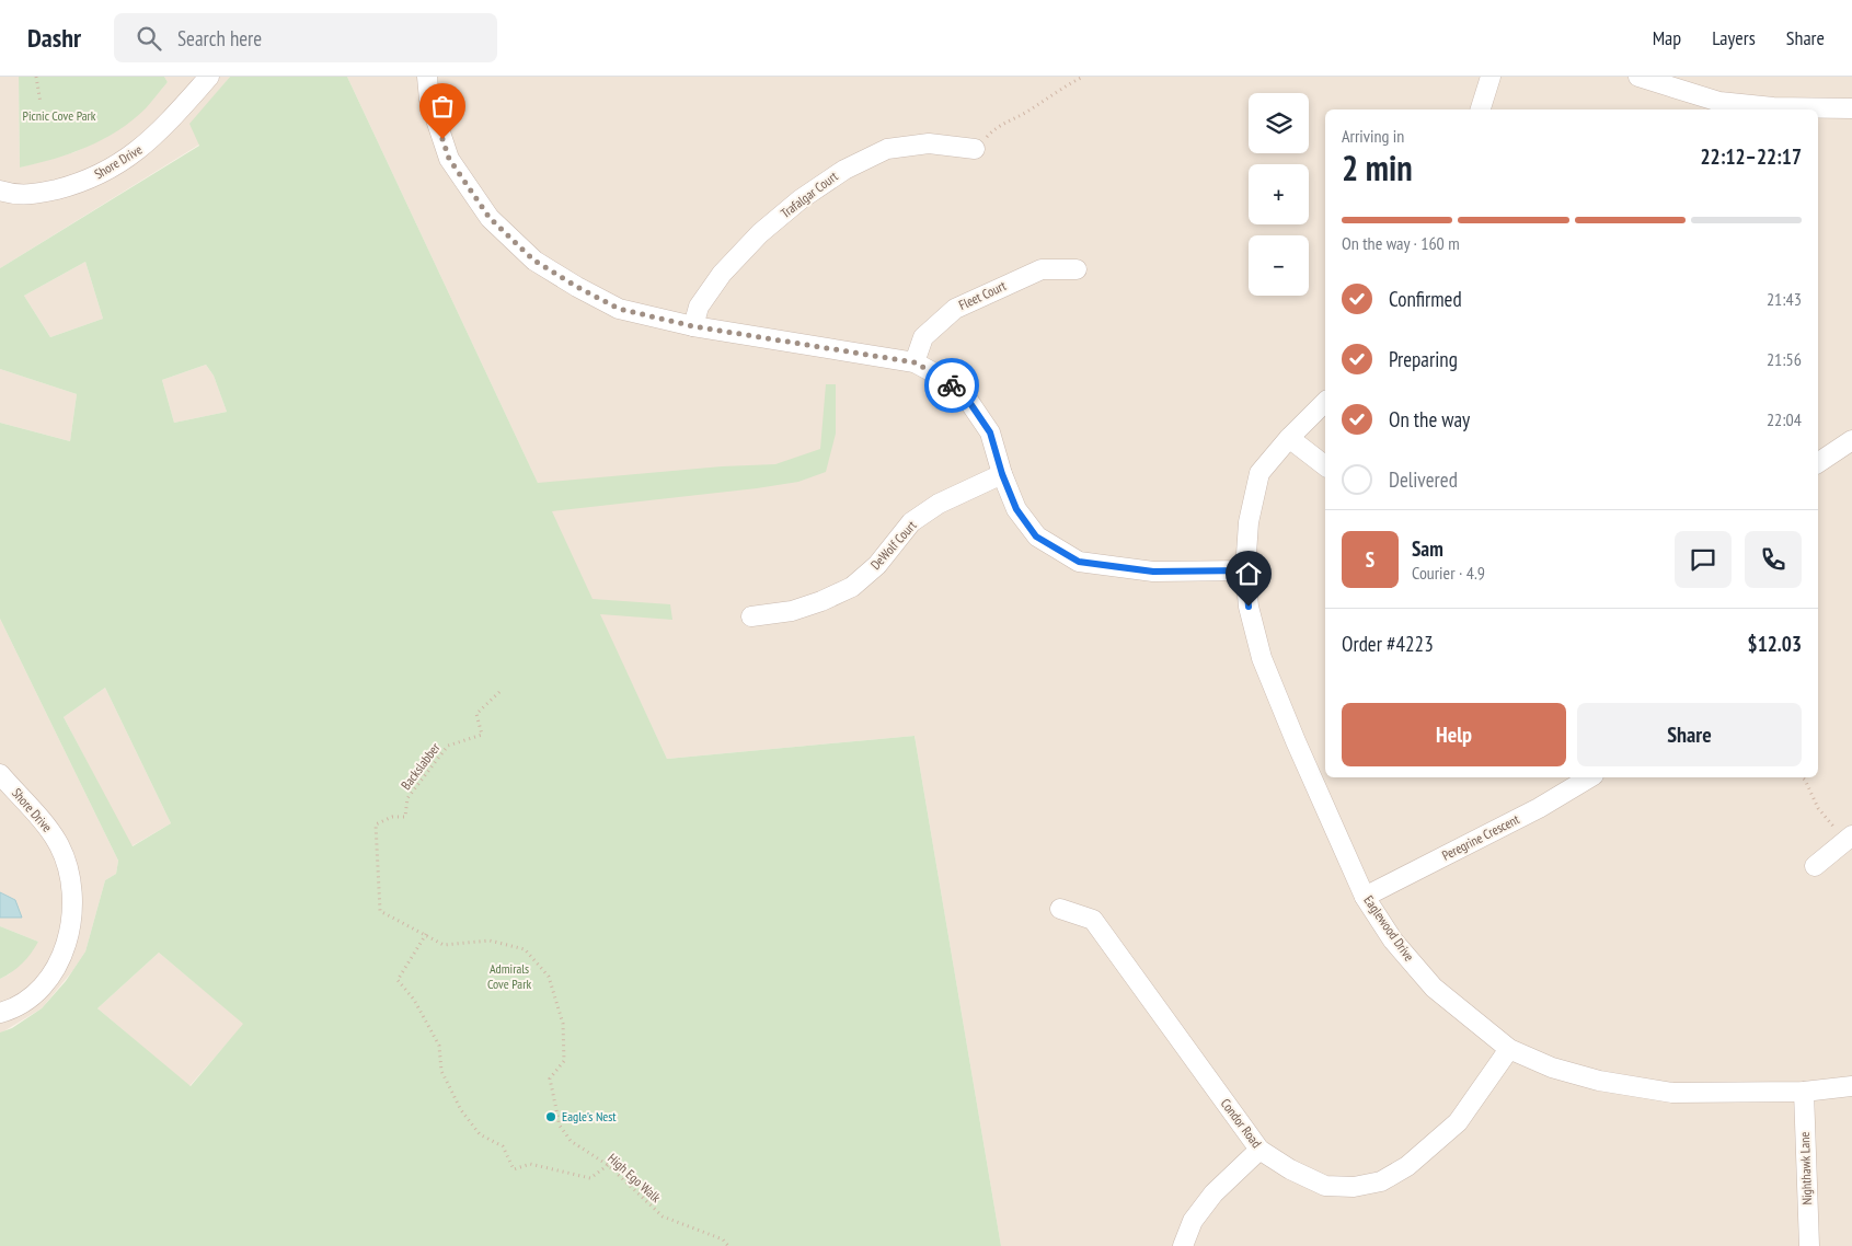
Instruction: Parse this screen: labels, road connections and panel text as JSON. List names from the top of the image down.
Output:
{
  "streets": {
    "street": [
      "Shore Drive",
      "Trafalgar Court",
      "Fleet Court",
      "DeWolf Court",
      "Peregrine Crescent",
      "Eaglewood Drive",
      "Condor Road",
      "Nighthawk Lane"
    ],
    "path": ["Backslabber", "High Ego Walk"]
  },
  "crossings": [
    ["Backslabber", "High Ego Walk"],
    ["Peregrine Crescent", "Eaglewood Drive"],
    ["Eaglewood Drive", "Condor Road"],
    ["Eaglewood Drive", "Nighthawk Lane"]
  ],
  "parks": ["Picnic Cove Park", "Admirals Cove Park"],
  "places": ["Eagle's Nest"],
  "page": {
    "header": "Dashr",
    "search": "Search here",
    "nav": ["Map", "Layers", "Share"],
    "map_buttons": ["+", "−"],
    "heading": ["2 min", "Arriving in", "22:12–22:17"],
    "panel": [
      "Sam",
      "Courier · 4.9",
      "Order #4223",
      "$12.03"
    ],
    "bar": "On the way · 160 m",
    "list": [
      ["Confirmed", "21:43"],
      ["Preparing", "21:56"],
      ["On the way", "22:04"],
      "Delivered"
    ],
    "round": "S",
    "buttons": ["Help", "Share"]
  }
}
